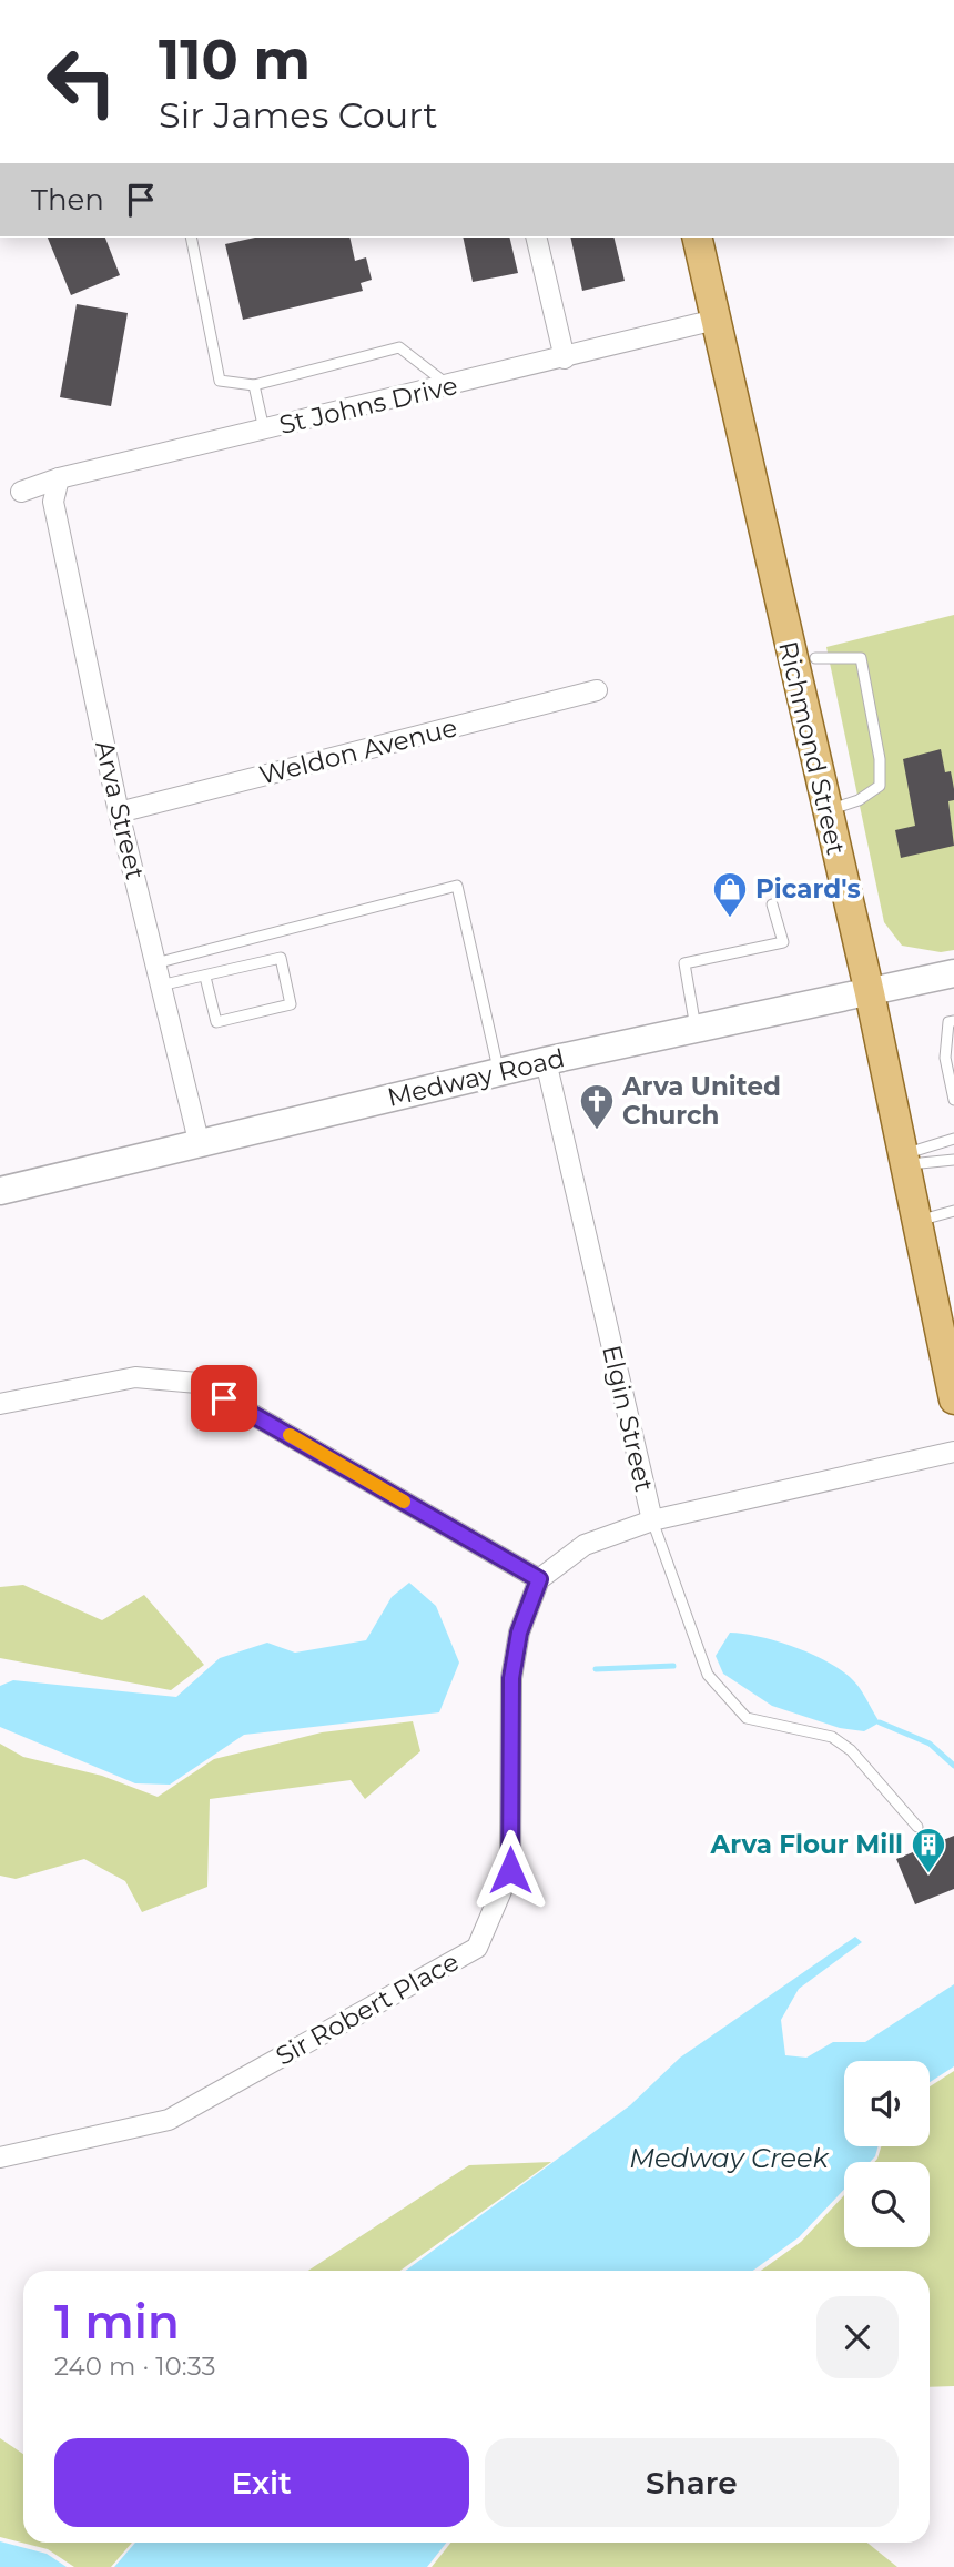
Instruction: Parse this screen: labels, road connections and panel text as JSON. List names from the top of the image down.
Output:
{
  "streets": {
    "main road": ["Richmond Street", "Medway Road"],
    "street": [
      "St Johns Drive",
      "Weldon Avenue",
      "Arva Street",
      "Elgin Street",
      "Sir Robert Place"
    ]
  },
  "crossings": [
    ["St Johns Drive", "Richmond Street"],
    ["St Johns Drive", "Arva Street"],
    ["Richmond Street", "Medway Road"],
    ["Weldon Avenue", "Arva Street"],
    ["Arva Street", "Medway Road"],
    ["Medway Road", "Elgin Street"]
  ],
  "water": ["Medway Creek"],
  "places": {
    "shop": ["Picard's"],
    "church": ["Arva United Church"],
    "building": ["Arva Flour Mill"]
  },
  "page": {
    "turn": ["110 m", "Sir James Court"],
    "then": "Then",
    "heading": ["1 min", "240 m · 10:33"],
    "buttons": ["Exit", "Share"]
  }
}
